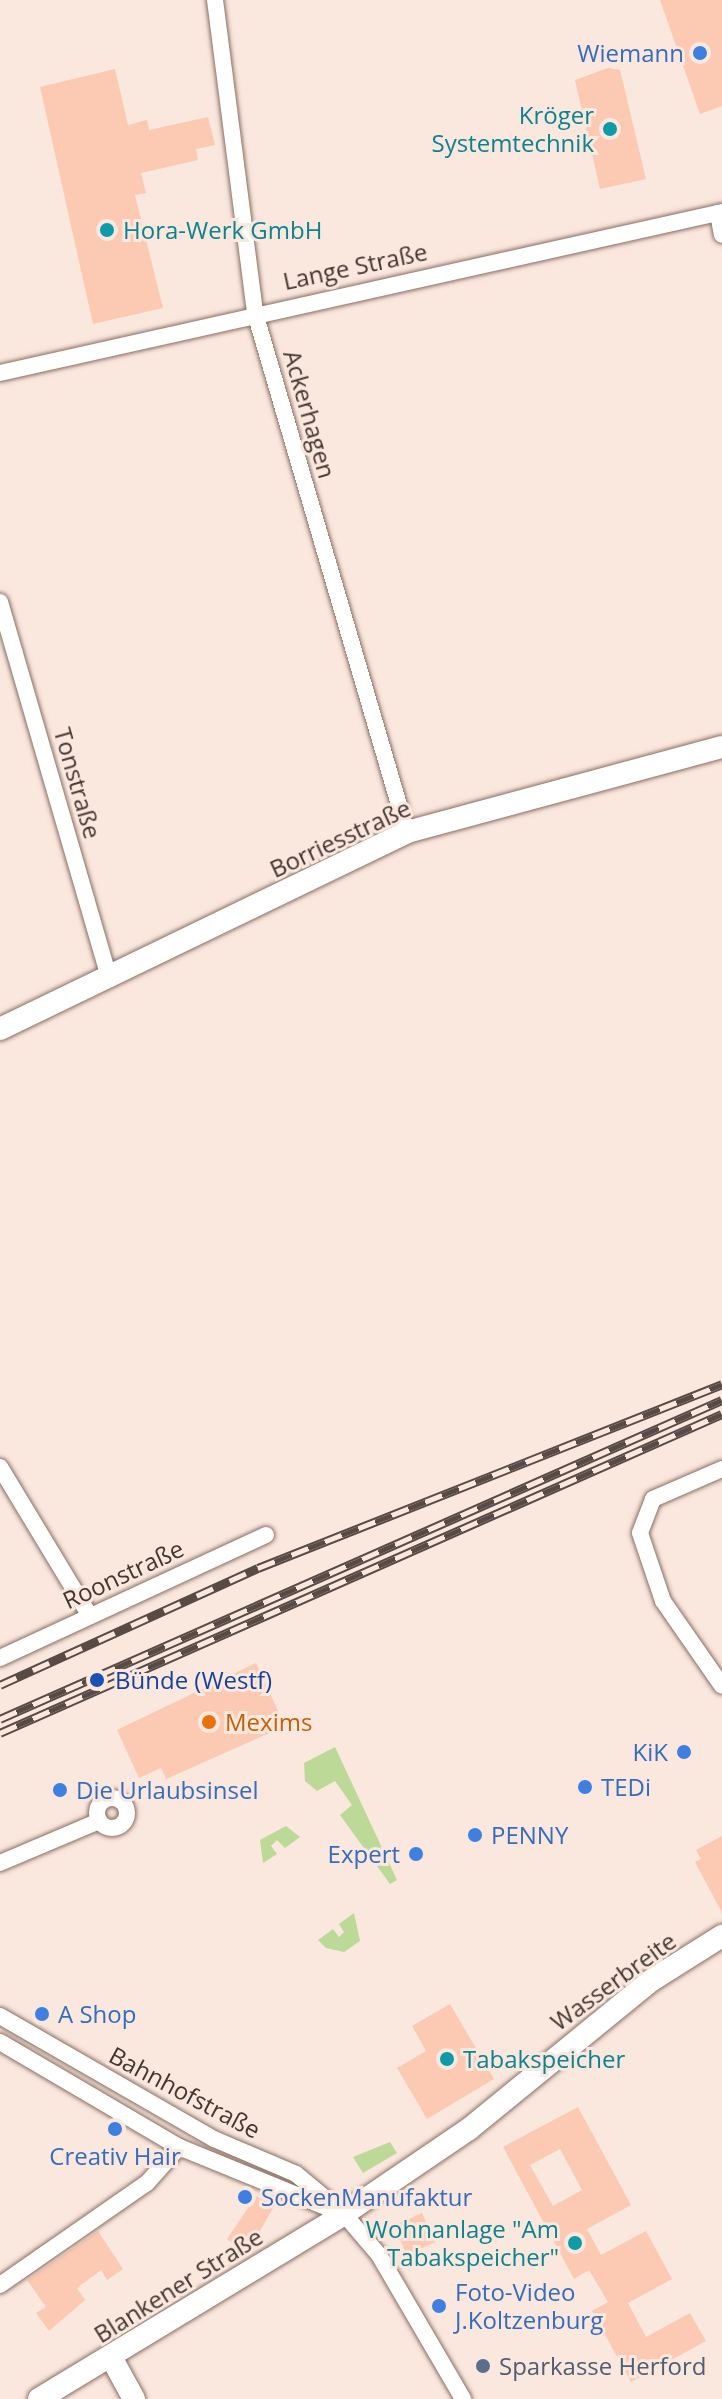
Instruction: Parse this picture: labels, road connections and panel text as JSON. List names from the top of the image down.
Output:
{
  "streets": {
    "main road": ["Borriesstraße", "Wasserbreite", "Blankener Straße"],
    "street": [
      "Lange Straße",
      "Ackerhagen",
      "Tonstraße",
      "Roonstraße",
      "Bahnhofstraße"
    ]
  },
  "crossings": [
    ["Lange Straße", "Ackerhagen"],
    ["Ackerhagen", "Borriesstraße"],
    ["Tonstraße", "Borriesstraße"],
    ["Wasserbreite", "Bahnhofstraße"],
    ["Wasserbreite", "Blankener Straße"],
    ["Bahnhofstraße", "Blankener Straße"]
  ],
  "places": [
    "Wiemann",
    "Kröger Systemtechnik",
    "Hora-Werk GmbH",
    "Bünde (Westf)",
    "Mexims",
    "KiK",
    "TEDi",
    "Die Urlaubsinsel",
    "PENNY",
    "Expert",
    "A Shop",
    "Tabakspeicher",
    "Creativ Hair",
    "SockenManufaktur",
    "Wohnanlage \"Am Tabakspeicher\"",
    "Foto-Video J.Koltzenburg",
    "Sparkasse Herford"
  ]
}
